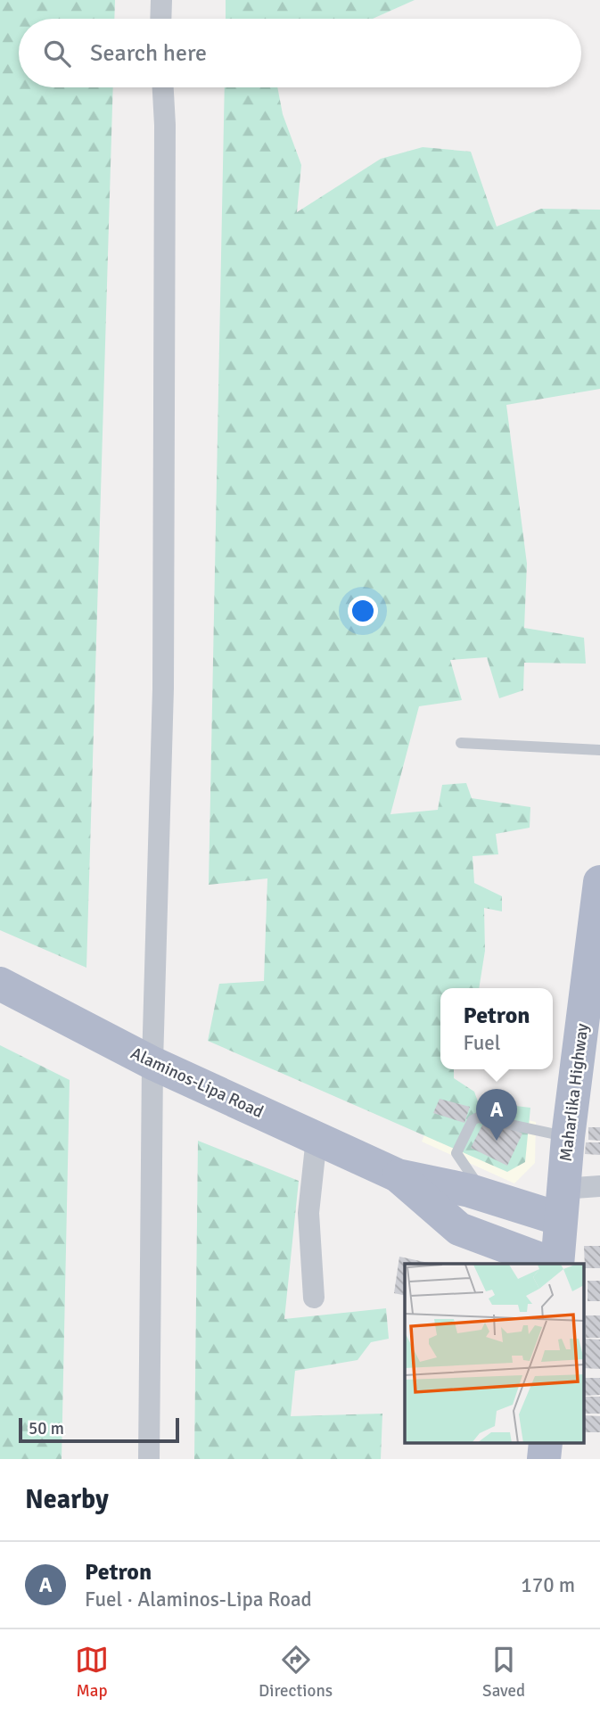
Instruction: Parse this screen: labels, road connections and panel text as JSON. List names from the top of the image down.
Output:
{
  "streets": {
    "main road": ["Alaminos-Lipa Road", "Maharlika Highway"]
  },
  "crossings": [
    ["Alaminos-Lipa Road", "Maharlika Highway"]
  ],
  "scale_bar": "50 m",
  "page": {
    "search": "Search here",
    "popup": ["Petron", "Fuel"],
    "pins": "A",
    "scale": "50 m",
    "heading": "Nearby",
    "list": [
      {
        "mark": "A",
        "name": "Petron",
        "note": "Fuel · Alaminos-Lipa Road",
        "value": "170 m"
      }
    ],
    "nav": ["Map", "Directions", "Saved"]
  }
}
